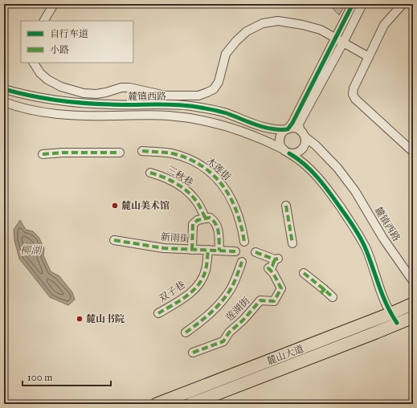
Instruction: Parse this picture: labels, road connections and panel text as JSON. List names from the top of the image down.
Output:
{
  "streets": {
    "highway": ["麓山大道"],
    "street": [
      "麓镇西路",
      "木莲街",
      "三秋巷",
      "新雨街",
      "双子巷",
      "莲湖街"
    ]
  },
  "crossings": [
    ["三秋巷", "新雨街"],
    ["新雨街", "双子巷"]
  ],
  "water": ["柳湖"],
  "places": ["麓山美术馆", "麓山书院"],
  "legend": ["自行车道", "小路"],
  "scale_bar": "100 m"
}
